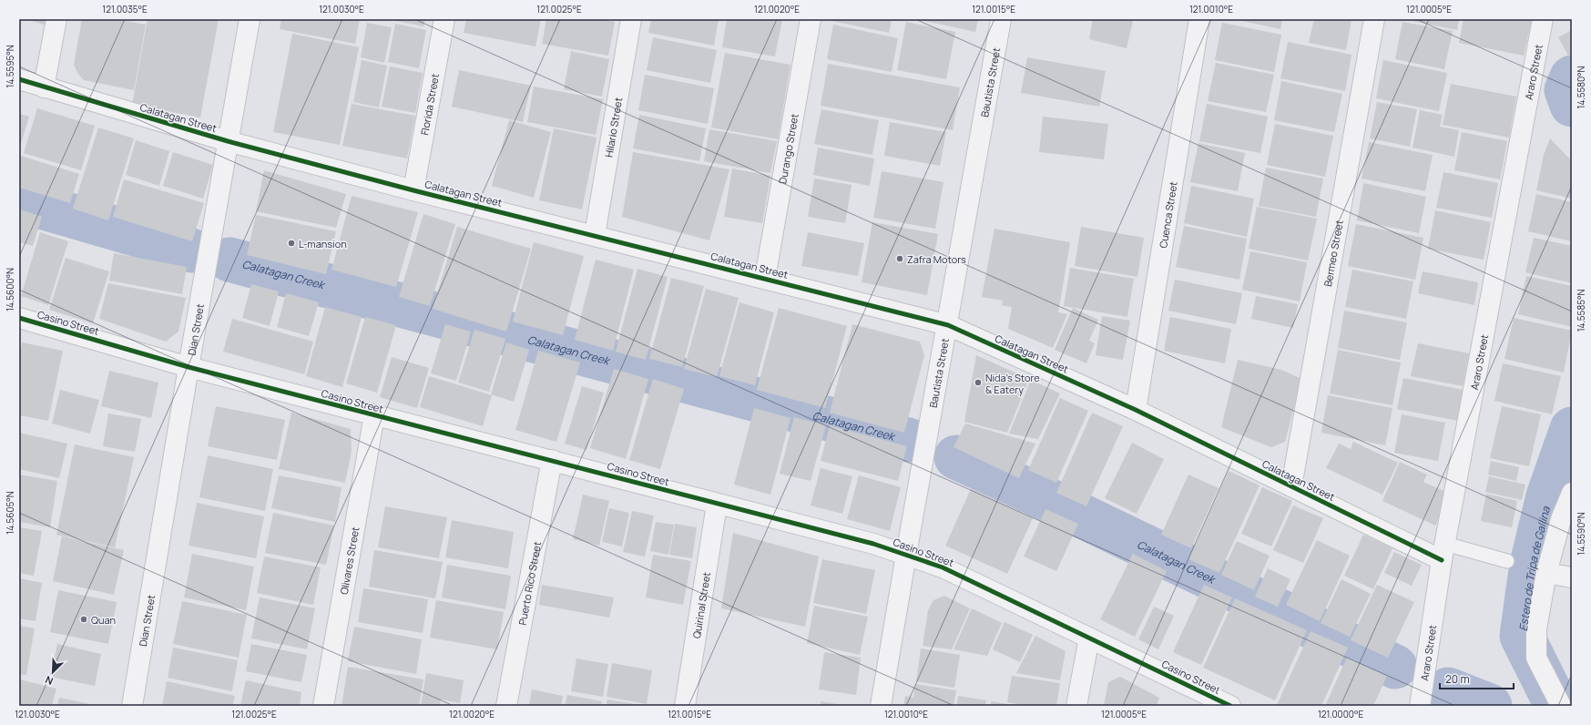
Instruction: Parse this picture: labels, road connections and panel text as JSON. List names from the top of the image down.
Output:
{
  "streets": {
    "street": [
      "Araro Street",
      "Bautista Street",
      "Florida Street",
      "Calatagan Street",
      "Hilario Street",
      "Durango Street",
      "Cuenca Street",
      "Bermeo Street",
      "Casino Street",
      "Dian Street",
      "Olivares Street",
      "Puerto Rico Street",
      "Quirinal Street"
    ]
  },
  "crossings": [
    ["Araro Street", "Calatagan Street"],
    ["Bautista Street", "Calatagan Street"],
    ["Bautista Street", "Casino Street"],
    ["Florida Street", "Calatagan Street"],
    ["Calatagan Street", "Hilario Street"],
    ["Calatagan Street", "Durango Street"],
    ["Calatagan Street", "Cuenca Street"],
    ["Calatagan Street", "Bermeo Street"],
    ["Calatagan Street", "Dian Street"],
    ["Casino Street", "Dian Street"],
    ["Casino Street", "Olivares Street"],
    ["Casino Street", "Puerto Rico Street"],
    ["Casino Street", "Quirinal Street"]
  ],
  "water": ["Calatagan Creek", "Estero de Tripa de Gallina"],
  "places": [
    "L-mansion",
    "Zafra Motors",
    "Nida's Store & Eatery",
    "Quan"
  ],
  "scale_bar": "20 m",
  "north": "bottom left",
  "coordinates": [
    "121.0035°E",
    "121.0030°E",
    "121.0025°E",
    "121.0020°E",
    "121.0015°E",
    "121.0010°E",
    "121.0005°E",
    "14.5595°N",
    "14.5580°N",
    "14.5600°N",
    "14.5585°N",
    "14.5605°N",
    "14.5590°N",
    "121.0000°E"
  ]
}
